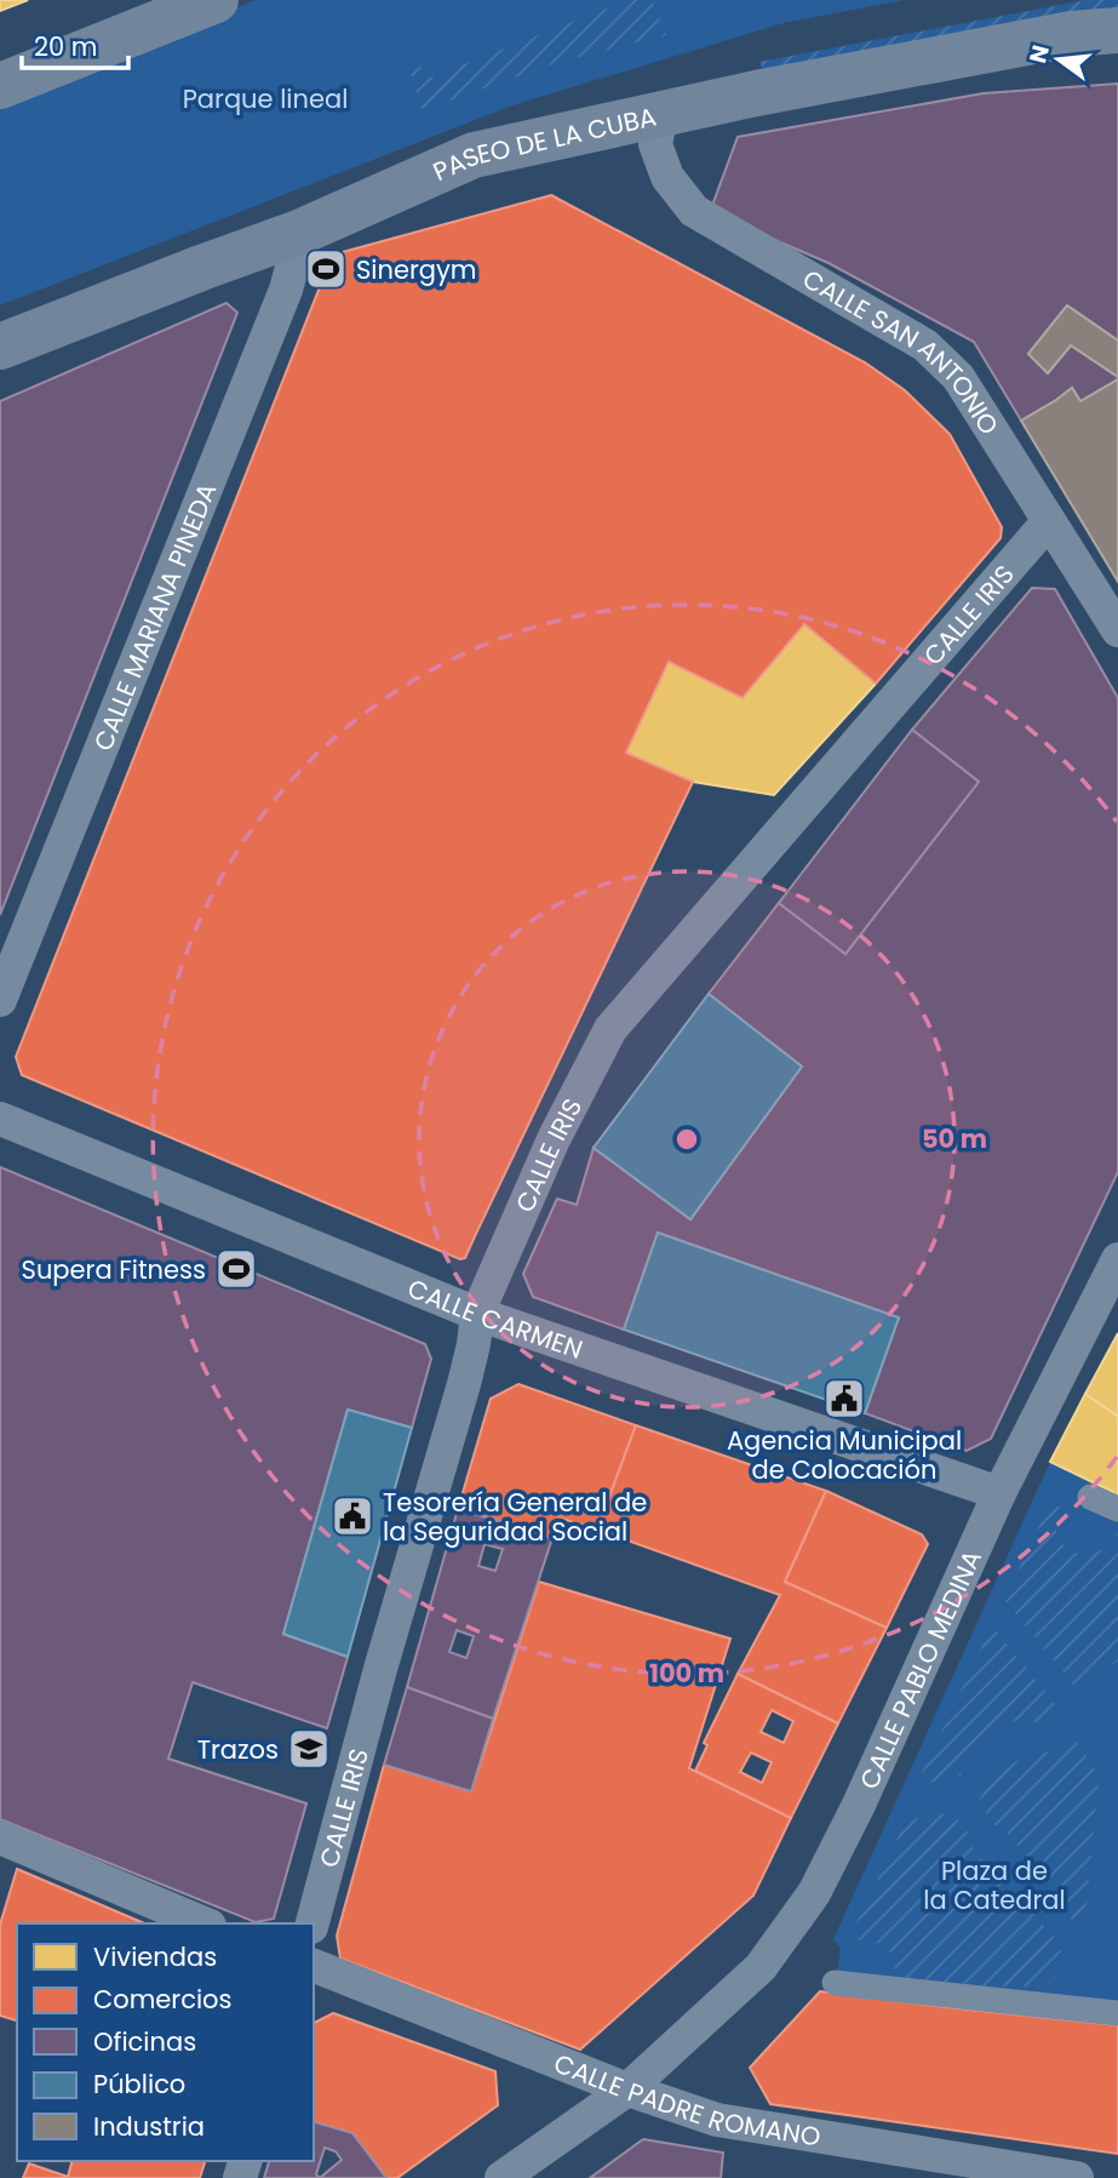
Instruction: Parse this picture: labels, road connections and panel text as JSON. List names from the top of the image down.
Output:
{
  "streets": {
    "main road": ["PASEO DE LA CUBA"],
    "street": [
      "CALLE SAN ANTONIO",
      "CALLE IRIS",
      "CALLE MARIANA PINEDA",
      "CALLE CARMEN",
      "CALLE PABLO MEDINA",
      "CALLE PADRE ROMANO"
    ]
  },
  "crossings": [
    ["PASEO DE LA CUBA", "CALLE SAN ANTONIO"],
    ["PASEO DE LA CUBA", "CALLE MARIANA PINEDA"],
    ["CALLE SAN ANTONIO", "CALLE IRIS"],
    ["CALLE IRIS", "CALLE CARMEN"],
    ["CALLE CARMEN", "CALLE PABLO MEDINA"],
    ["CALLE PABLO MEDINA", "CALLE PADRE ROMANO"]
  ],
  "parks": ["Parque lineal", "Plaza de la Catedral"],
  "places": {
    "sports": ["Sinergym", "Supera Fitness"],
    "public building": ["Agencia Municipal de Colocación", "Tesorería General de la Seguridad Social"],
    "school or university": ["Trazos"]
  },
  "legend": [
    "Viviendas",
    "Comercios",
    "Oficinas",
    "Público",
    "Industria"
  ],
  "scale_bar": "20 m",
  "north": "left",
  "rings": ["50 m", "100 m"]
}
